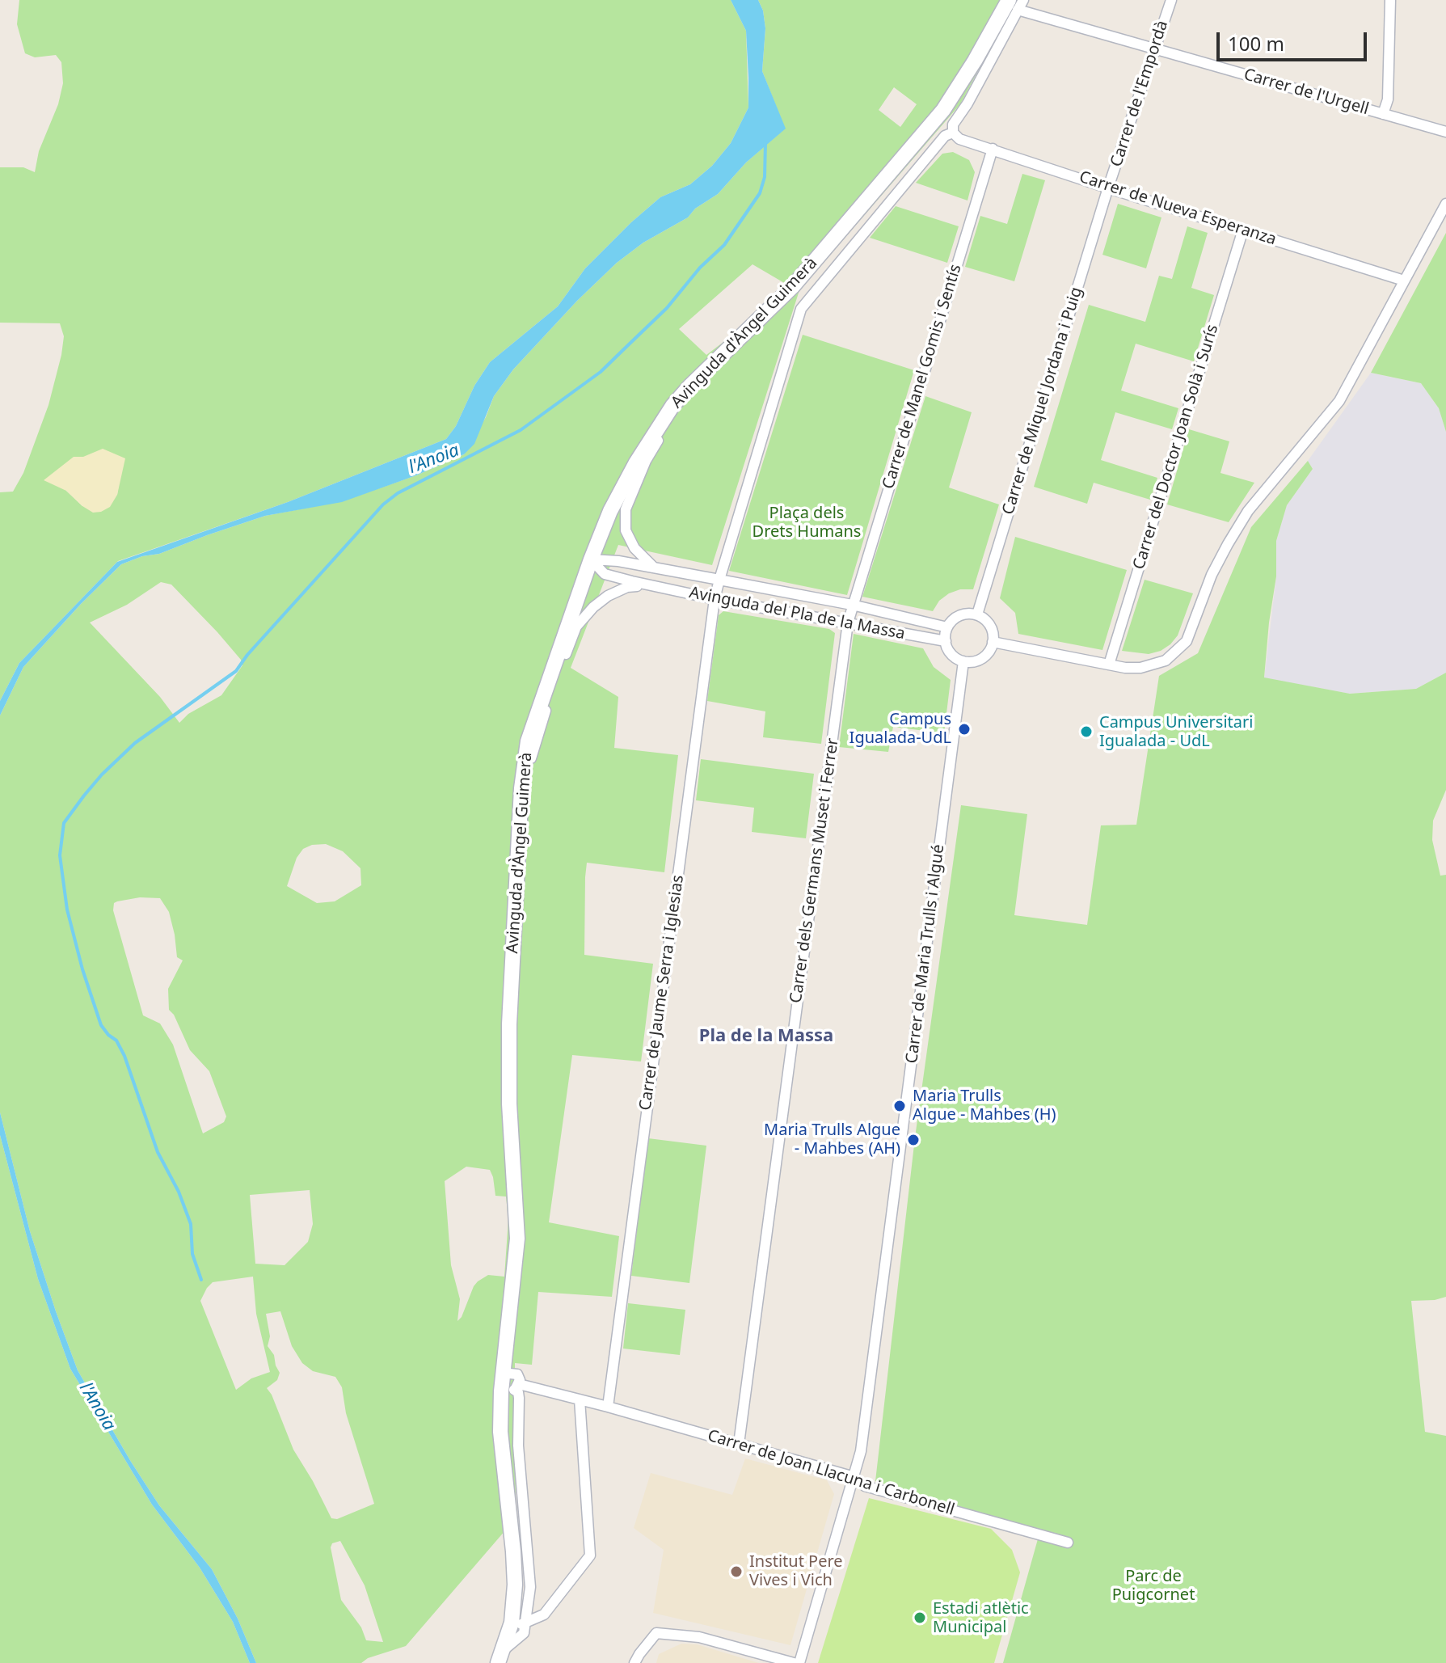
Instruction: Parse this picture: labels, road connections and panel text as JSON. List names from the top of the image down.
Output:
{
  "streets": {
    "street": [
      "Carrer de l'Urgell",
      "Carrer de l'Empordà",
      "Carrer de Nueva Esperanza",
      "Avinguda d'Àngel Guimerà",
      "Carrer de Manel Gomis i Sentís",
      "Carrer de Miquel Jordana i Puig",
      "Carrer del Doctor Joan Solà i Surís",
      "Avinguda del Pla de la Massa",
      "Carrer dels Germans Muset i Ferrer",
      "Carrer de Maria Trulls i Algué",
      "Carrer de Jaume Serra i Iglesias",
      "Carrer de Joan Llacuna i Carbonell"
    ]
  },
  "crossings": [
    ["Carrer de l'Urgell", "Carrer de l'Empordà"],
    ["Carrer de l'Urgell", "Avinguda d'Àngel Guimerà"],
    ["Carrer de l'Empordà", "Carrer de Nueva Esperanza"],
    ["Carrer de l'Empordà", "Carrer de Miquel Jordana i Puig"],
    ["Carrer de Nueva Esperanza", "Carrer de Manel Gomis i Sentís"],
    ["Carrer de Nueva Esperanza", "Carrer de Miquel Jordana i Puig"],
    ["Carrer de Nueva Esperanza", "Carrer del Doctor Joan Solà i Surís"],
    ["Carrer de Nueva Esperanza", "Carrer de Jaume Serra i Iglesias"],
    ["Avinguda d'Àngel Guimerà", "Avinguda del Pla de la Massa"],
    ["Avinguda d'Àngel Guimerà", "Carrer de Joan Llacuna i Carbonell"],
    ["Carrer de Manel Gomis i Sentís", "Avinguda del Pla de la Massa"],
    ["Carrer de Manel Gomis i Sentís", "Carrer dels Germans Muset i Ferrer"],
    ["Carrer de Miquel Jordana i Puig", "Avinguda del Pla de la Massa"],
    ["Carrer de Miquel Jordana i Puig", "Carrer de Maria Trulls i Algué"],
    ["Avinguda del Pla de la Massa", "Carrer dels Germans Muset i Ferrer"],
    ["Avinguda del Pla de la Massa", "Carrer de Maria Trulls i Algué"],
    ["Avinguda del Pla de la Massa", "Carrer de Jaume Serra i Iglesias"],
    ["Carrer dels Germans Muset i Ferrer", "Carrer de Joan Llacuna i Carbonell"],
    ["Carrer de Maria Trulls i Algué", "Carrer de Joan Llacuna i Carbonell"],
    ["Carrer de Jaume Serra i Iglesias", "Carrer de Joan Llacuna i Carbonell"]
  ],
  "districts": ["Pla de la Massa"],
  "water": ["l'Anoia"],
  "parks": ["Plaça dels Drets Humans", "Parc de Puigcornet"],
  "places": [
    "Campus Igualada-UdL",
    "Campus Universitari Igualada - UdL",
    "Maria Trulls Algue - Mahbes (H)",
    "Maria Trulls Algue - Mahbes (AH)",
    "Institut Pere Vives i Vich",
    "Estadi atlètic Municipal"
  ],
  "scale_bar": "100 m"
}
